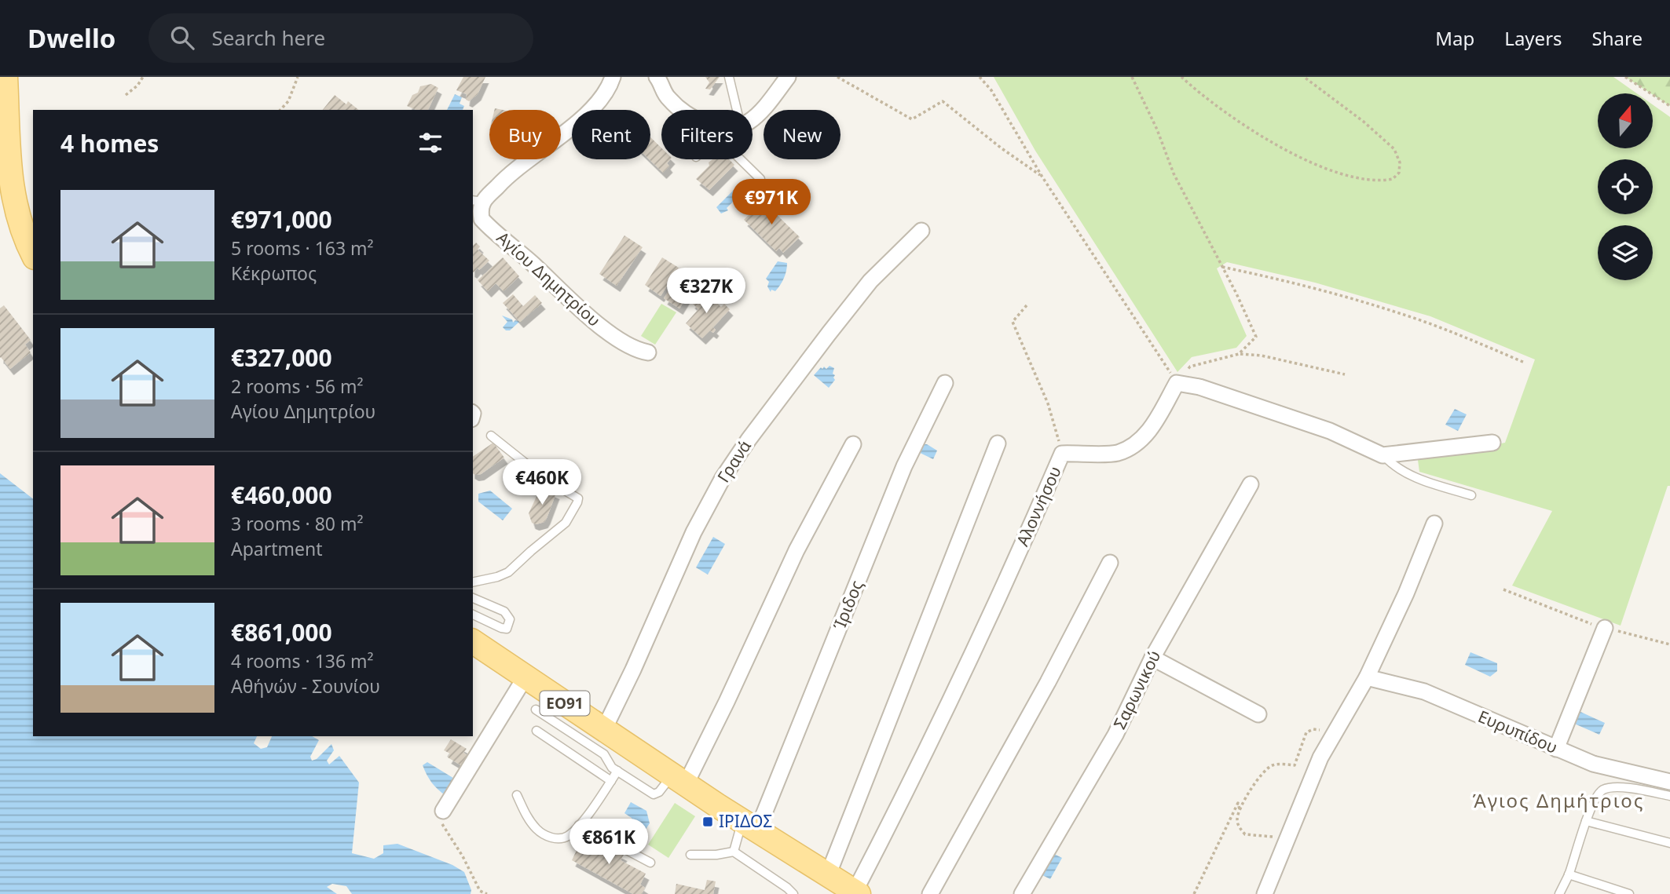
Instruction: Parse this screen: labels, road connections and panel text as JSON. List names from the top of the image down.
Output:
{
  "streets": {
    "main road": ["ΕΟ91"],
    "street": [
      "Αγίου Δημητρίου",
      "Γρανά",
      "Αλοννήσου",
      "Ίριδος",
      "Σαρωνικού",
      "Ευρυπίδου"
    ]
  },
  "crossings": [
    ["Γρανά", "ΕΟ91"],
    ["Αλοννήσου", "ΕΟ91"],
    ["Ίριδος", "ΕΟ91"]
  ],
  "districts": ["Άγιος Δημήτριος"],
  "places": {
    "transit": ["ΙΡΙΔΟΣ"]
  },
  "north": "top",
  "page": {
    "header": "Dwello",
    "search": "Search here",
    "nav": ["Map", "Layers", "Share"],
    "chip": [
      "Buy",
      "Rent",
      "Filters",
      "New"
    ],
    "heading": "4 homes",
    "list": [
      {
        "name": "€971,000",
        "note": "5 rooms · 163 m² · Κέκρωπος"
      },
      {
        "name": "€327,000",
        "note": "2 rooms · 56 m² · Αγίου Δημητρίου"
      },
      {
        "name": "€460,000",
        "note": "3 rooms · 80 m² · Apartment"
      },
      {
        "name": "€861,000",
        "note": "4 rooms · 136 m² · Αθήνών - Σουνίου"
      }
    ],
    "price": [
      "€971K",
      "€327K",
      "€460K",
      "€861K"
    ]
  }
}
